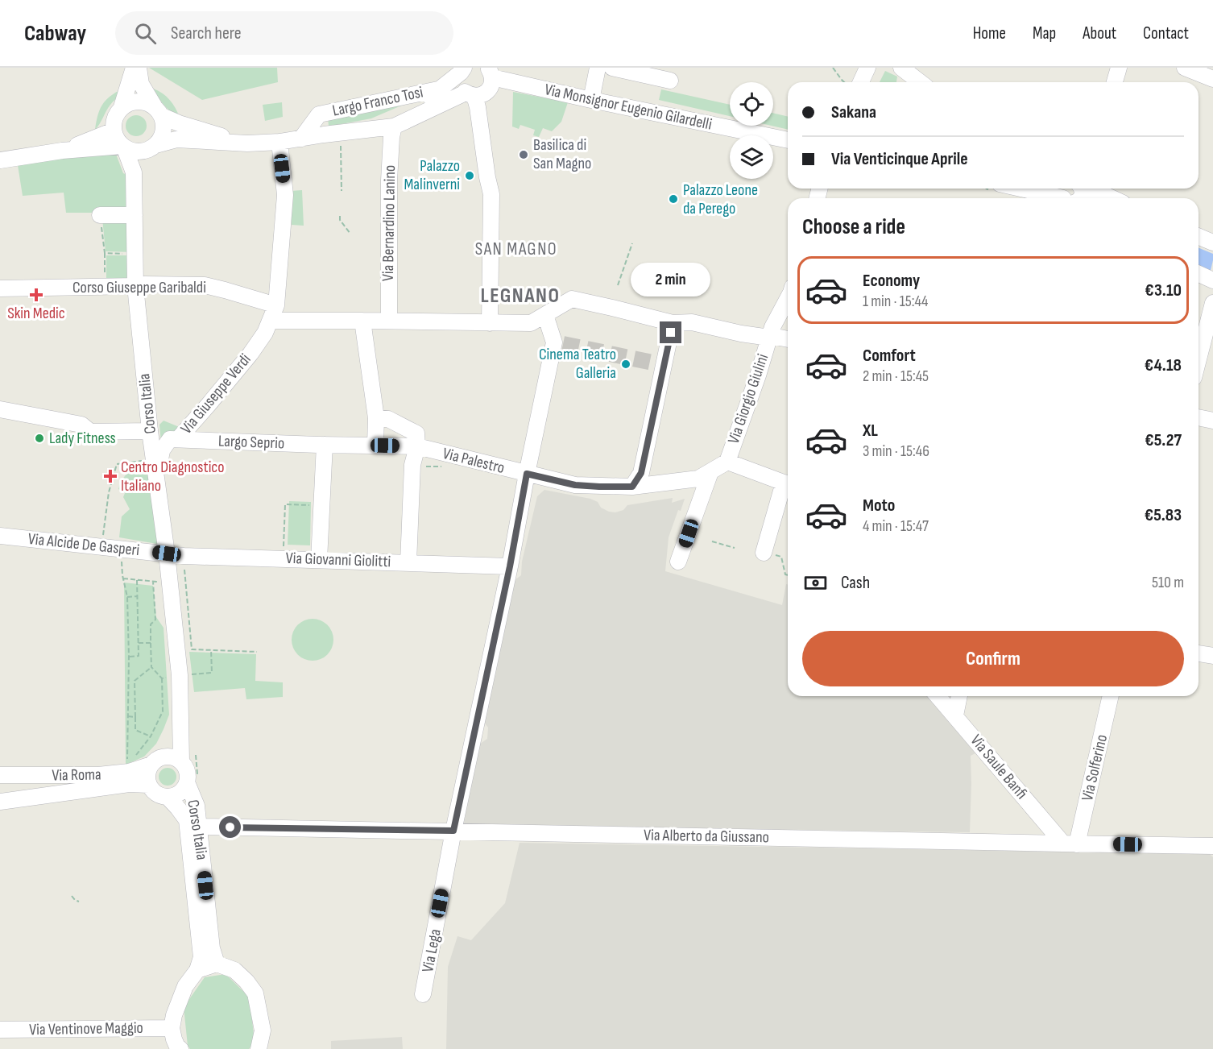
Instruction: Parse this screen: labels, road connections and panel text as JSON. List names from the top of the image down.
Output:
{
  "streets": {
    "street": [
      "Largo Franco Tosi",
      "Via Monsignor Eugenio Gilardelli",
      "Via Bernardino Lanino",
      "Corso Giuseppe Garibaldi",
      "Via Giuseppe Verdi",
      "Via Giorgio Giulini",
      "Corso Italia",
      "Largo Seprio",
      "Via Palestro",
      "Via Alcide De Gasperi",
      "Via Giovanni Giolitti",
      "Via Saule Banfi",
      "Via Solferino",
      "Via Roma",
      "Via Alberto da Giussano",
      "Via Lega",
      "Via Ventinove Maggio"
    ]
  },
  "crossings": [
    ["Largo Franco Tosi", "Via Monsignor Eugenio Gilardelli"],
    ["Largo Franco Tosi", "Via Bernardino Lanino"],
    ["Largo Franco Tosi", "Via Giuseppe Verdi"],
    ["Largo Franco Tosi", "Corso Italia"],
    ["Corso Giuseppe Garibaldi", "Via Giuseppe Verdi"],
    ["Corso Giuseppe Garibaldi", "Corso Italia"],
    ["Via Giuseppe Verdi", "Corso Italia"],
    ["Via Giuseppe Verdi", "Largo Seprio"],
    ["Via Giorgio Giulini", "Via Palestro"],
    ["Corso Italia", "Via Alcide De Gasperi"],
    ["Corso Italia", "Via Giovanni Giolitti"],
    ["Corso Italia", "Via Roma"],
    ["Corso Italia", "Via Alberto da Giussano"],
    ["Largo Seprio", "Via Palestro"],
    ["Via Palestro", "Via Lega"],
    ["Via Alcide De Gasperi", "Via Giovanni Giolitti"],
    ["Via Giovanni Giolitti", "Via Lega"],
    ["Via Saule Banfi", "Via Solferino"],
    ["Via Saule Banfi", "Via Alberto da Giussano"],
    ["Via Solferino", "Via Alberto da Giussano"],
    ["Via Alberto da Giussano", "Via Lega"]
  ],
  "districts": ["SAN MAGNO", "LEGNANO"],
  "places": {
    "other": [
      "Basilica di San Magno",
      "Palazzo Malinverni",
      "Palazzo Leone da Perego",
      "Cinema Teatro Galleria",
      "Lady Fitness"
    ],
    "health": ["Skin Medic", "Centro Diagnostico Italiano"]
  },
  "page": {
    "header": "Cabway",
    "search": "Search here",
    "nav": [
      "Home",
      "Map",
      "About",
      "Contact"
    ],
    "banner": ["Sakana", "Via Venticinque Aprile"],
    "heading": "Choose a ride",
    "list": [
      {
        "name": "Economy",
        "note": "1 min · 15:44",
        "value": "€3.10"
      },
      {
        "name": "Comfort",
        "note": "2 min · 15:45",
        "value": "€4.18"
      },
      {
        "name": "XL",
        "note": "3 min · 15:46",
        "value": "€5.27"
      },
      {
        "name": "Moto",
        "note": "4 min · 15:47",
        "value": "€5.83"
      }
    ],
    "bubble": "2 min",
    "pay": ["Cash", "510 m"],
    "buttons": "Confirm"
  }
}
